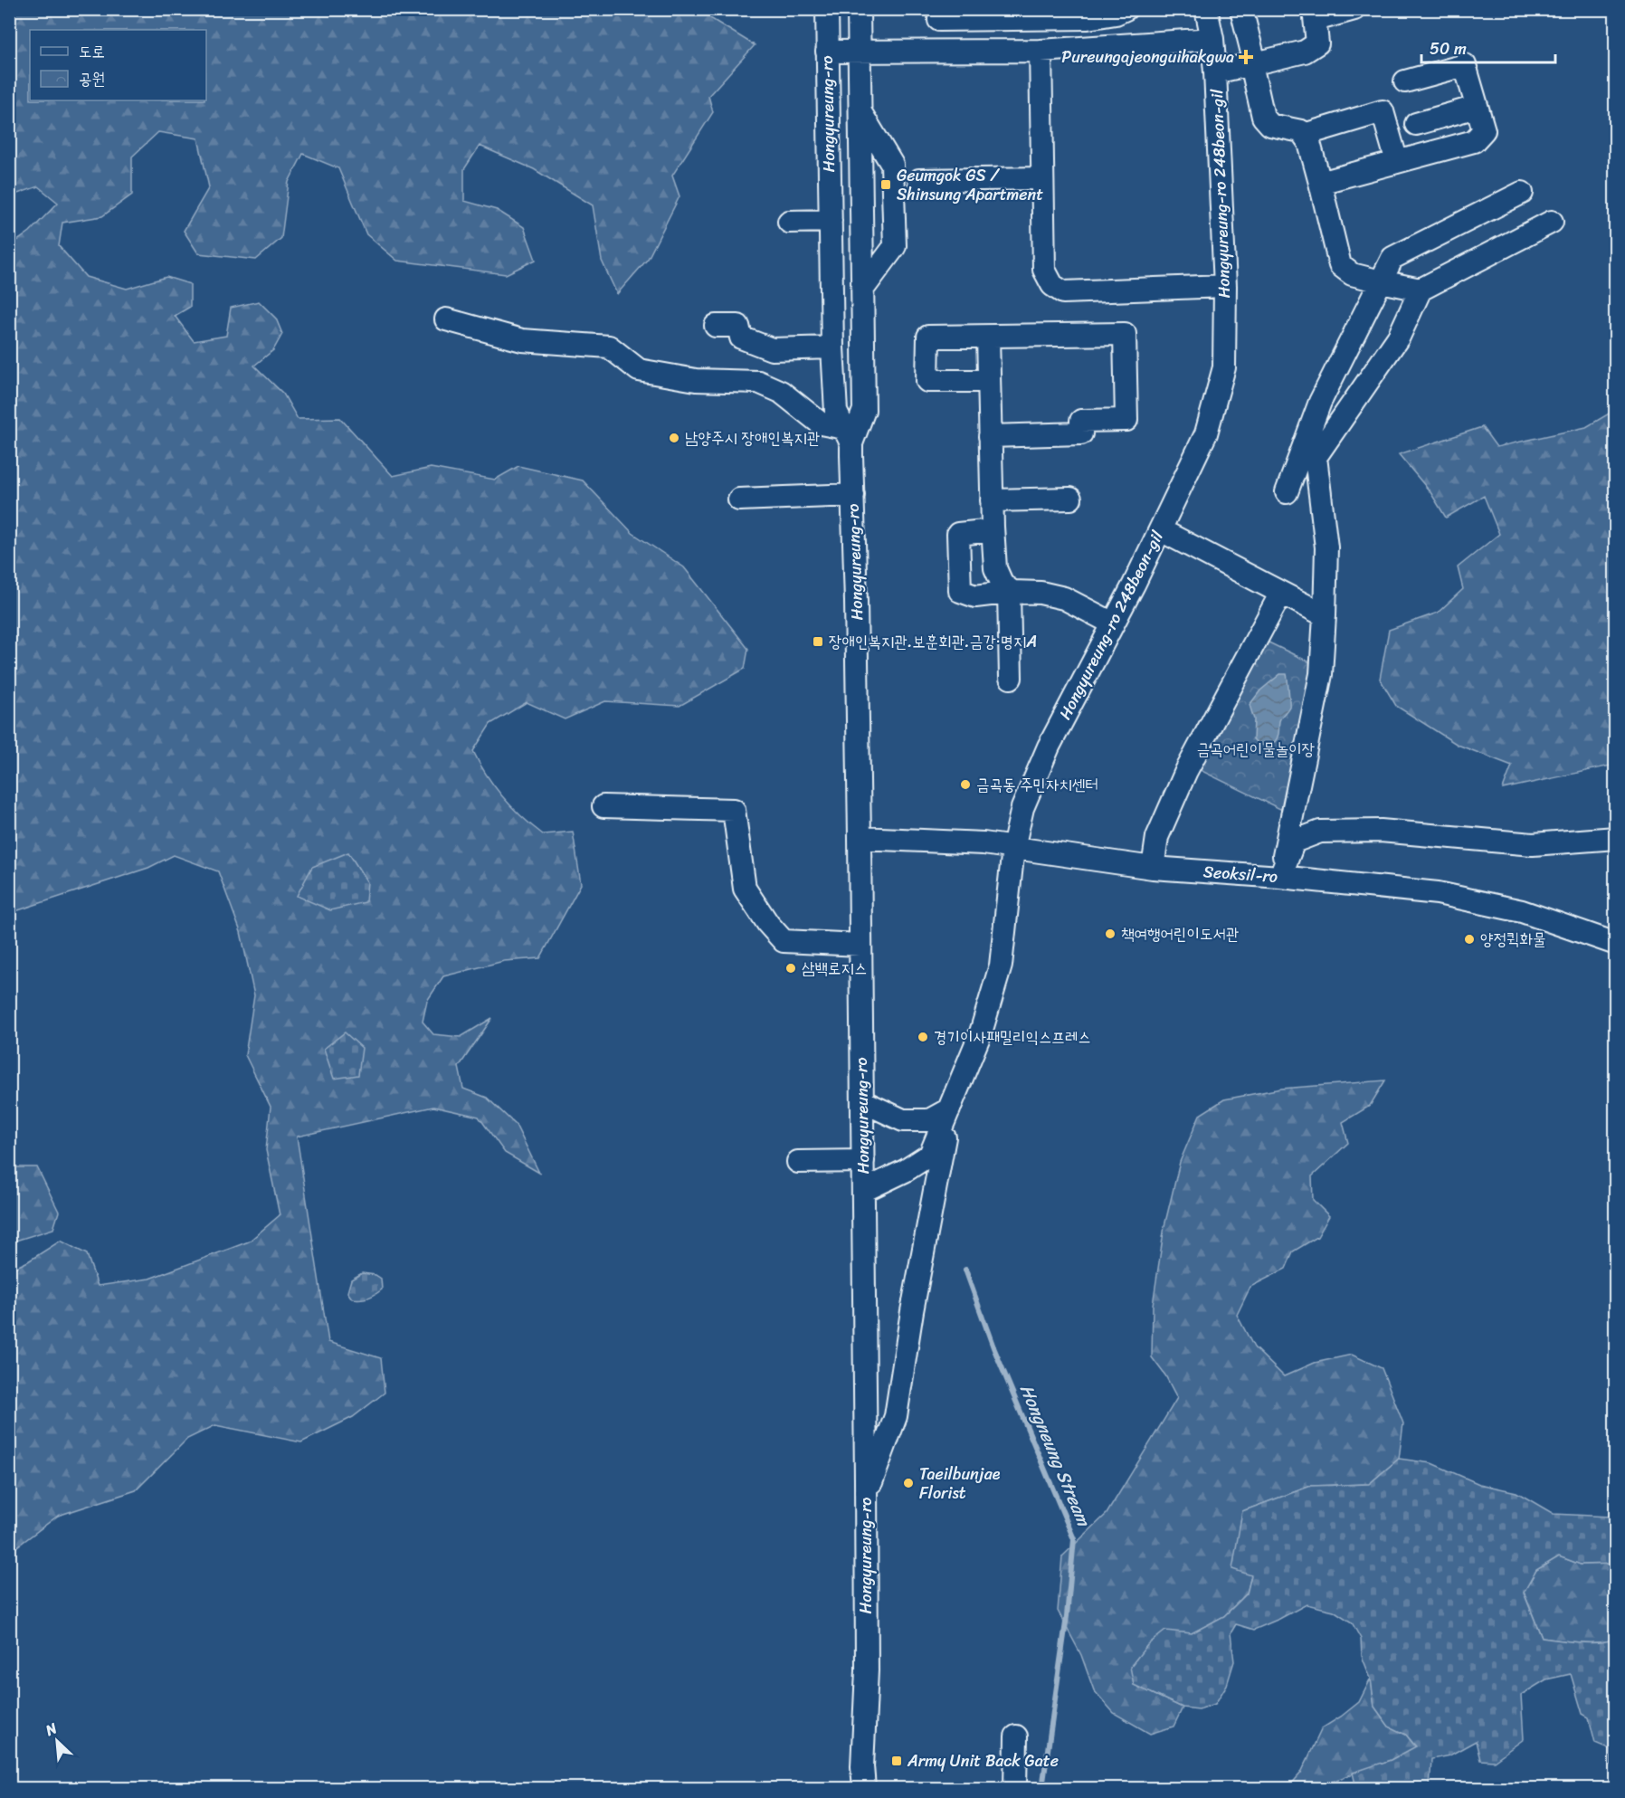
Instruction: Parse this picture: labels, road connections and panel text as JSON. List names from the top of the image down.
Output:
{
  "streets": {
    "street": ["Hongyureung-ro", "Hongyureung-ro 248beon-gil", "Seoksil-ro"]
  },
  "crossings": [
    ["Hongyureung-ro", "Hongyureung-ro 248beon-gil"],
    ["Hongyureung-ro", "Seoksil-ro"],
    ["Hongyureung-ro 248beon-gil", "Seoksil-ro"]
  ],
  "water": ["Hongneung Stream"],
  "parks": ["금곡어린이물놀이장"],
  "places": {
    "health": ["Pureungajeonguihakgwa"],
    "transit": ["Geumgok GS / Shinsung Apartment", "장애인복지관.보훈회관.금강·명지A", "Army Unit Back Gate"],
    "other": [
      "남양주시 장애인복지관",
      "금곡동 주민자치센터",
      "책여행어린이도서관",
      "양정퀵화물",
      "삼백로지스",
      "경기이사패밀리익스프레스",
      "Taeilbunjae Florist"
    ]
  },
  "legend": ["도로", "공원"],
  "scale_bar": "50 m",
  "north": "top left"
}
